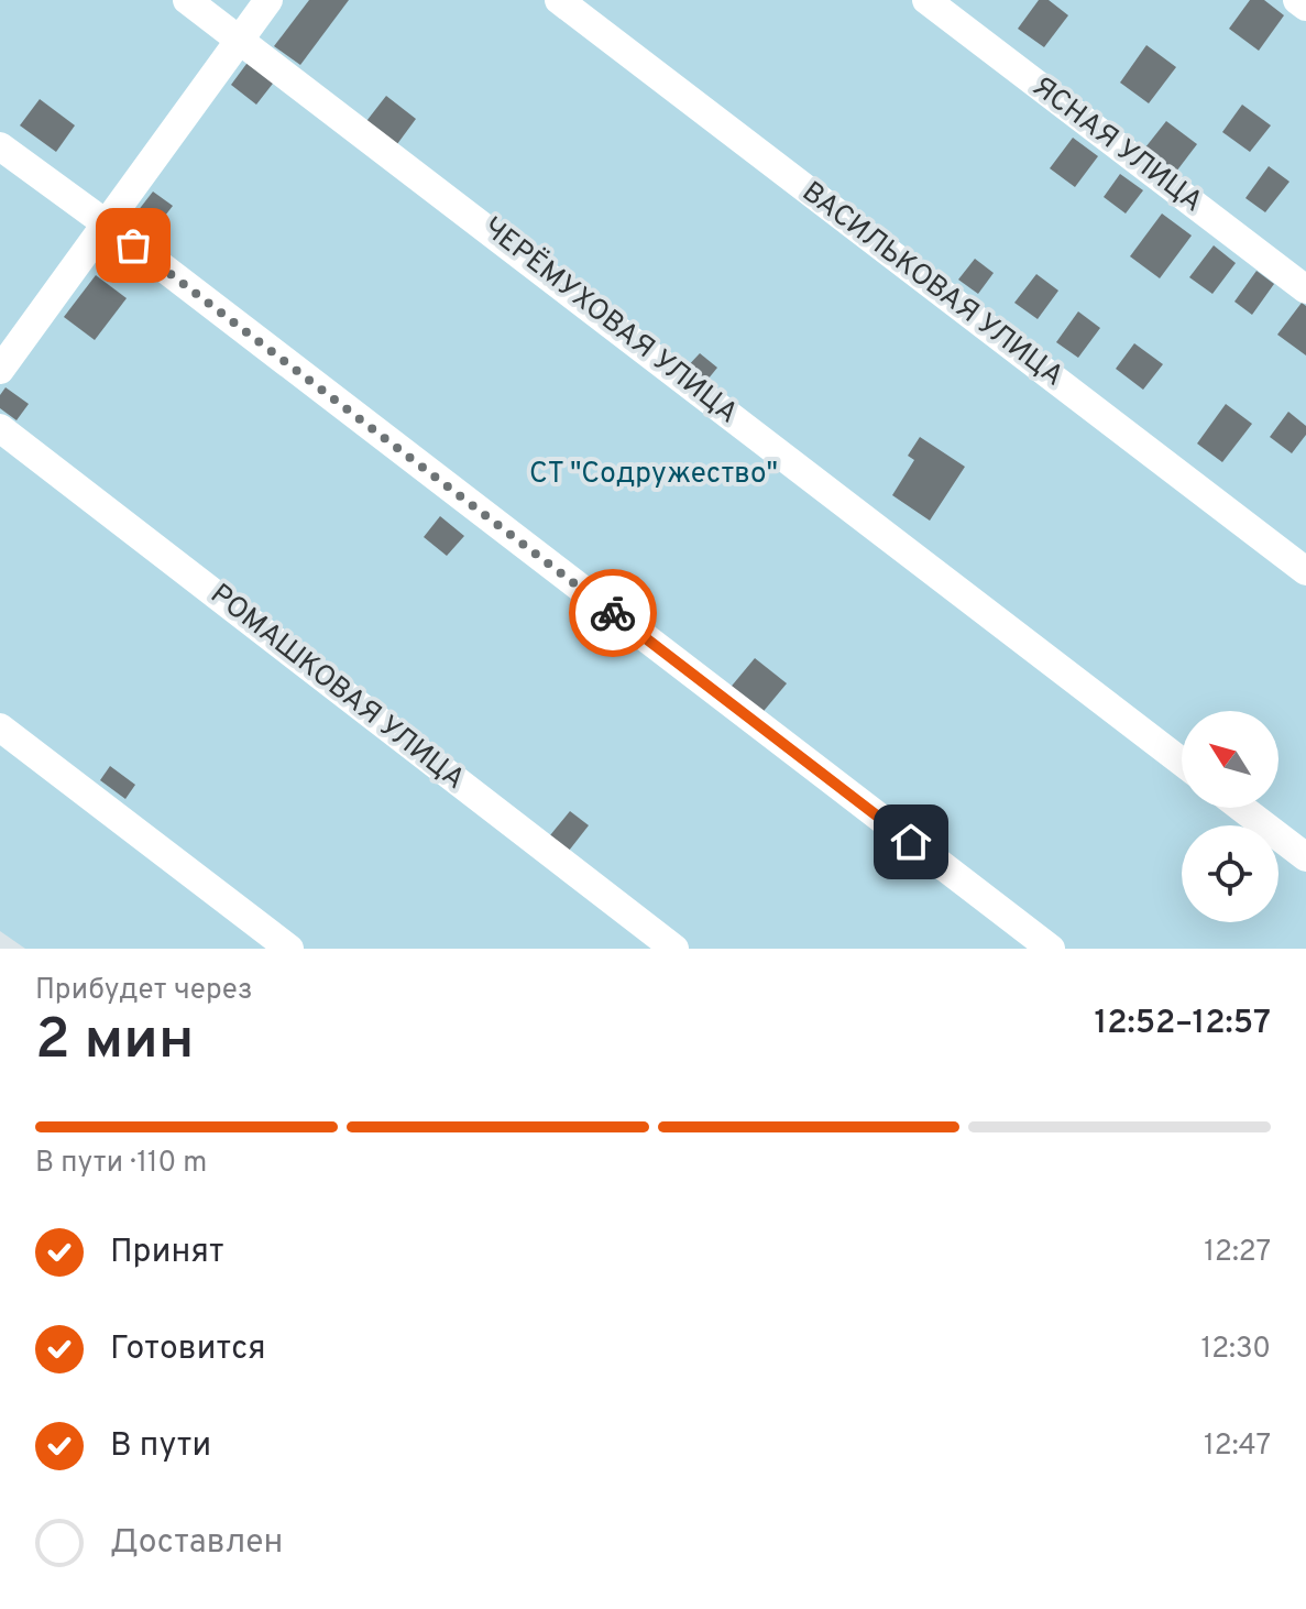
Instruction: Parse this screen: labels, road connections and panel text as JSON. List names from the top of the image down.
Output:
{
  "streets": {
    "street": [
      "ЯСНАЯ УЛИЦА",
      "ВАСИЛЬКОВАЯ УЛИЦА",
      "ЧЕРЁМУХОВАЯ УЛИЦА",
      "РОМАШКОВАЯ УЛИЦА"
    ]
  },
  "parks": ["СТ \"Содружество\""],
  "north": "top left",
  "page": {
    "heading": ["2 мин", "Прибудет через", "12:52–12:57"],
    "bar": "В пути · 110 m",
    "list": [
      ["Принят", "12:27"],
      ["Готовится", "12:30"],
      ["В пути", "12:47"],
      "Доставлен"
    ]
  }
}
